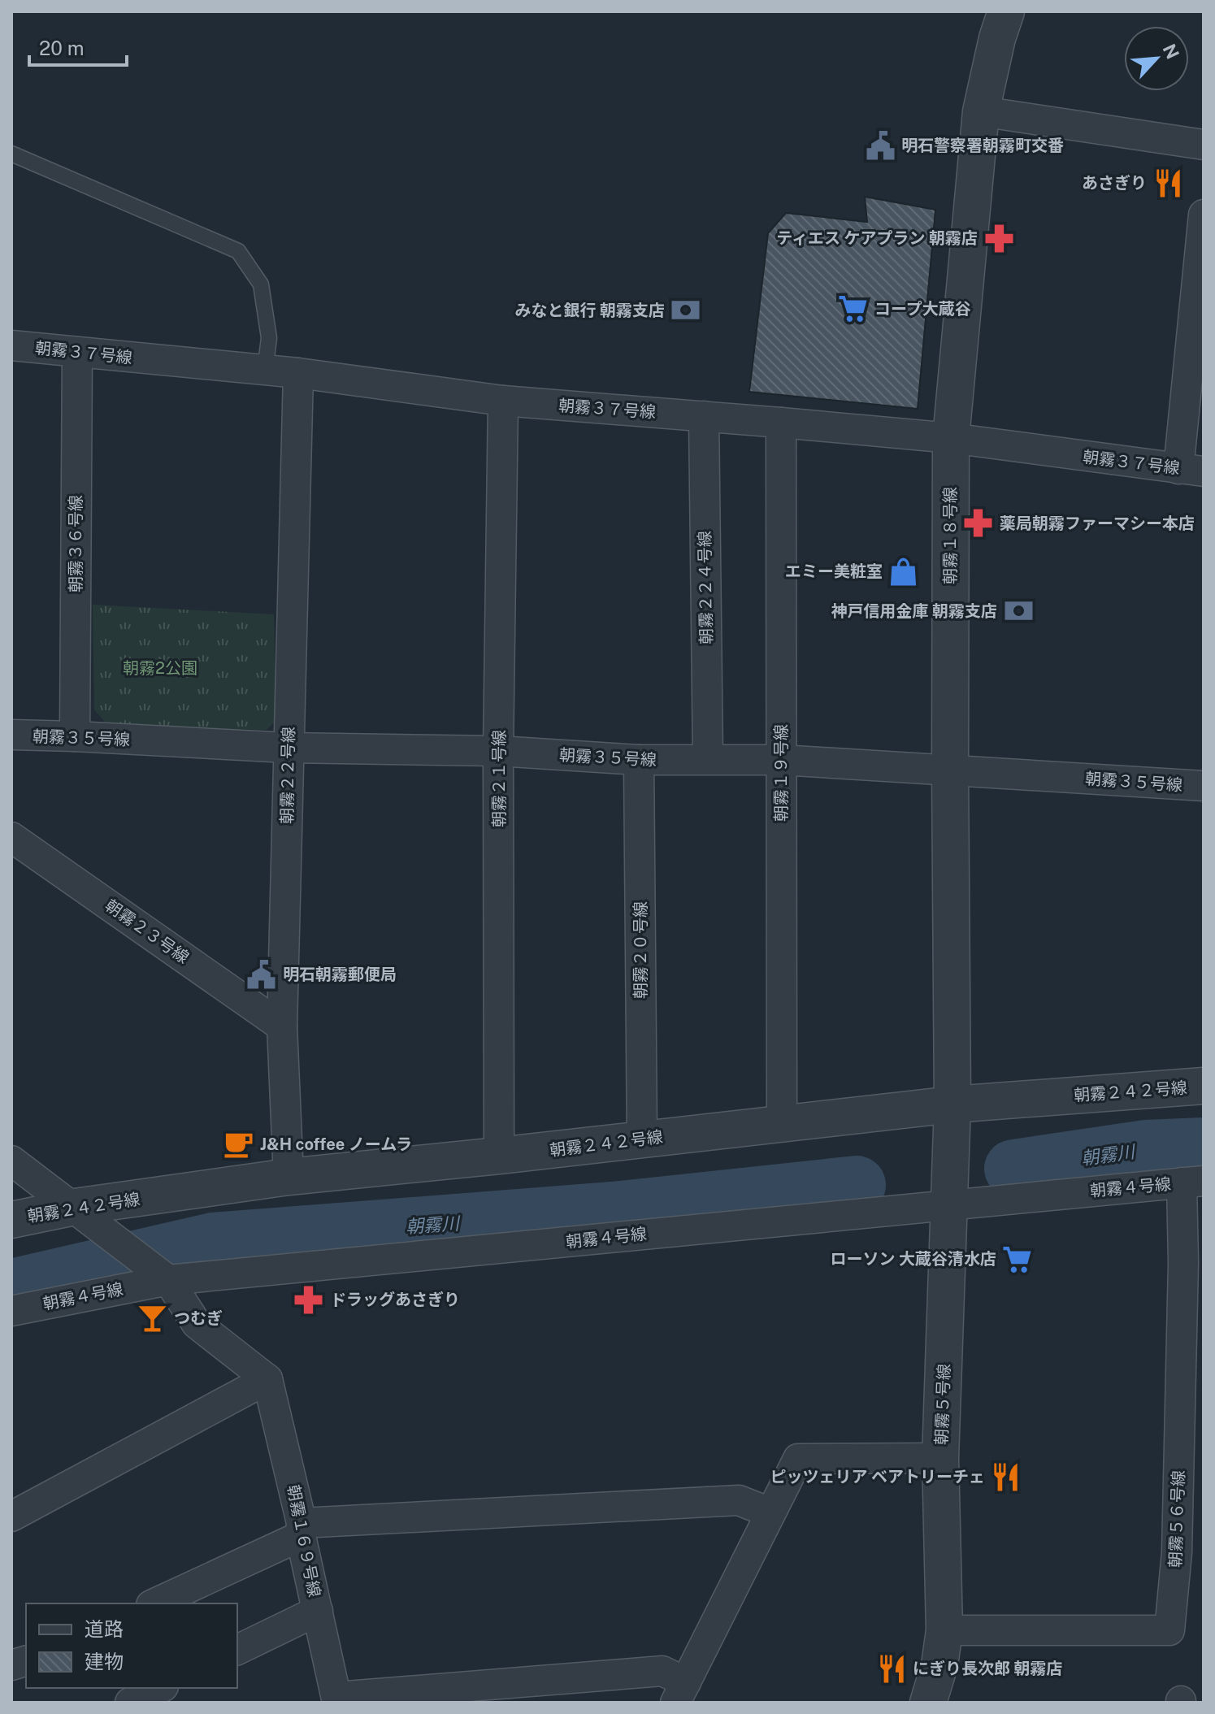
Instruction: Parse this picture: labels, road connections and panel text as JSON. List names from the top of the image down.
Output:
{
  "streets": {
    "street": [
      "朝霧３７号線",
      "朝霧１８号線",
      "朝霧３６号線",
      "朝霧２２４号線",
      "朝霧３５号線",
      "朝霧１９号線",
      "朝霧２２号線",
      "朝霧２１号線",
      "朝霧２３号線",
      "朝霧２０号線",
      "朝霧２４２号線",
      "朝霧４号線",
      "朝霧５号線",
      "朝霧５６号線",
      "朝霧１６９号線"
    ]
  },
  "crossings": [
    ["朝霧３７号線", "朝霧１８号線"],
    ["朝霧３７号線", "朝霧３６号線"],
    ["朝霧３７号線", "朝霧２２４号線"],
    ["朝霧３７号線", "朝霧１９号線"],
    ["朝霧３７号線", "朝霧２２号線"],
    ["朝霧３７号線", "朝霧２１号線"],
    ["朝霧１８号線", "朝霧３５号線"],
    ["朝霧１８号線", "朝霧２４２号線"],
    ["朝霧１８号線", "朝霧５号線"],
    ["朝霧３６号線", "朝霧３５号線"],
    ["朝霧２２４号線", "朝霧３５号線"],
    ["朝霧３５号線", "朝霧１９号線"],
    ["朝霧３５号線", "朝霧２２号線"],
    ["朝霧３５号線", "朝霧２１号線"],
    ["朝霧３５号線", "朝霧２０号線"],
    ["朝霧１９号線", "朝霧２４２号線"],
    ["朝霧２２号線", "朝霧２３号線"],
    ["朝霧２２号線", "朝霧２４２号線"],
    ["朝霧２１号線", "朝霧２４２号線"],
    ["朝霧２０号線", "朝霧２４２号線"],
    ["朝霧２４２号線", "朝霧５号線"],
    ["朝霧４号線", "朝霧５号線"],
    ["朝霧４号線", "朝霧５６号線"],
    ["朝霧５号線", "朝霧５６号線"]
  ],
  "water": ["朝霧川"],
  "parks": ["朝霧2公園"],
  "places": {
    "public building": ["明石警察署朝霧町交番", "明石朝霧郵便局"],
    "restaurant": ["あさぎり", "ピッツェリア ベアトリーチェ", "にぎり長次郎 朝霧店"],
    "pharmacy": ["ティエス ケアプラン 朝霧店", "薬局朝霧ファーマシー本店", "ドラッグあさぎり"],
    "supermarket": ["コープ大蔵谷", "ローソン 大蔵谷清水店"],
    "bank": ["みなと銀行 朝霧支店", "神戸信用金庫 朝霧支店"],
    "shop": ["エミー美粧室"],
    "cafe": ["J&H coffee ノームラ"],
    "bar": ["つむぎ"]
  },
  "legend": ["道路", "建物"],
  "scale_bar": "20 m",
  "north": "top right"
}
